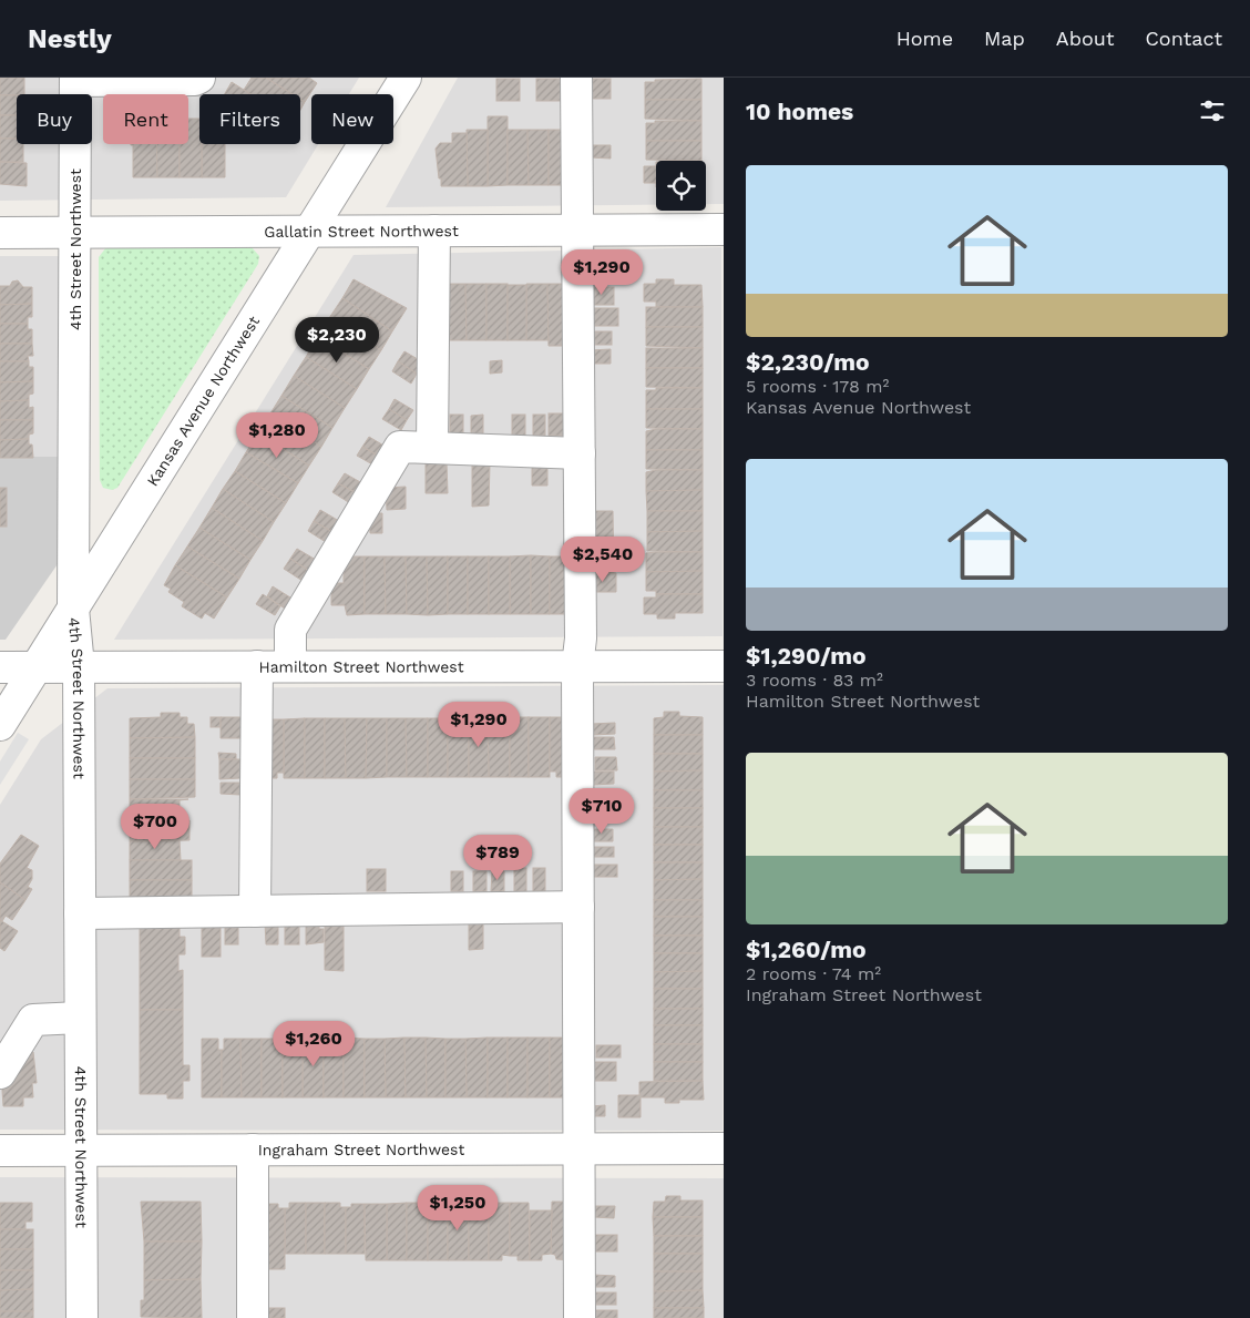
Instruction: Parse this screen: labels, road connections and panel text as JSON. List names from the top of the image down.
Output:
{
  "streets": {
    "street": [
      "Gallatin Street Northwest",
      "4th Street Northwest",
      "Kansas Avenue Northwest",
      "Hamilton Street Northwest",
      "Ingraham Street Northwest"
    ]
  },
  "crossings": [
    ["Gallatin Street Northwest", "4th Street Northwest"],
    ["Gallatin Street Northwest", "Kansas Avenue Northwest"],
    ["4th Street Northwest", "Kansas Avenue Northwest"],
    ["4th Street Northwest", "Hamilton Street Northwest"],
    ["4th Street Northwest", "Ingraham Street Northwest"],
    ["Kansas Avenue Northwest", "Hamilton Street Northwest"]
  ],
  "page": {
    "header": "Nestly",
    "nav": [
      "Home",
      "Map",
      "About",
      "Contact"
    ],
    "heading": "10 homes",
    "chip": [
      "Buy",
      "Rent",
      "Filters",
      "New"
    ],
    "list": [
      {
        "name": "$2,230/mo",
        "note": "5 rooms · 178 m² · Kansas Avenue Northwest"
      },
      {
        "name": "$1,290/mo",
        "note": "3 rooms · 83 m² · Hamilton Street Northwest"
      },
      {
        "name": "$1,260/mo",
        "note": "2 rooms · 74 m² · Ingraham Street Northwest"
      }
    ],
    "price": [
      "$1,290",
      "$2,230",
      "$1,280",
      "$2,540",
      "$1,290",
      "$710",
      "$700",
      "$789",
      "$1,260",
      "$1,250"
    ]
  }
}
